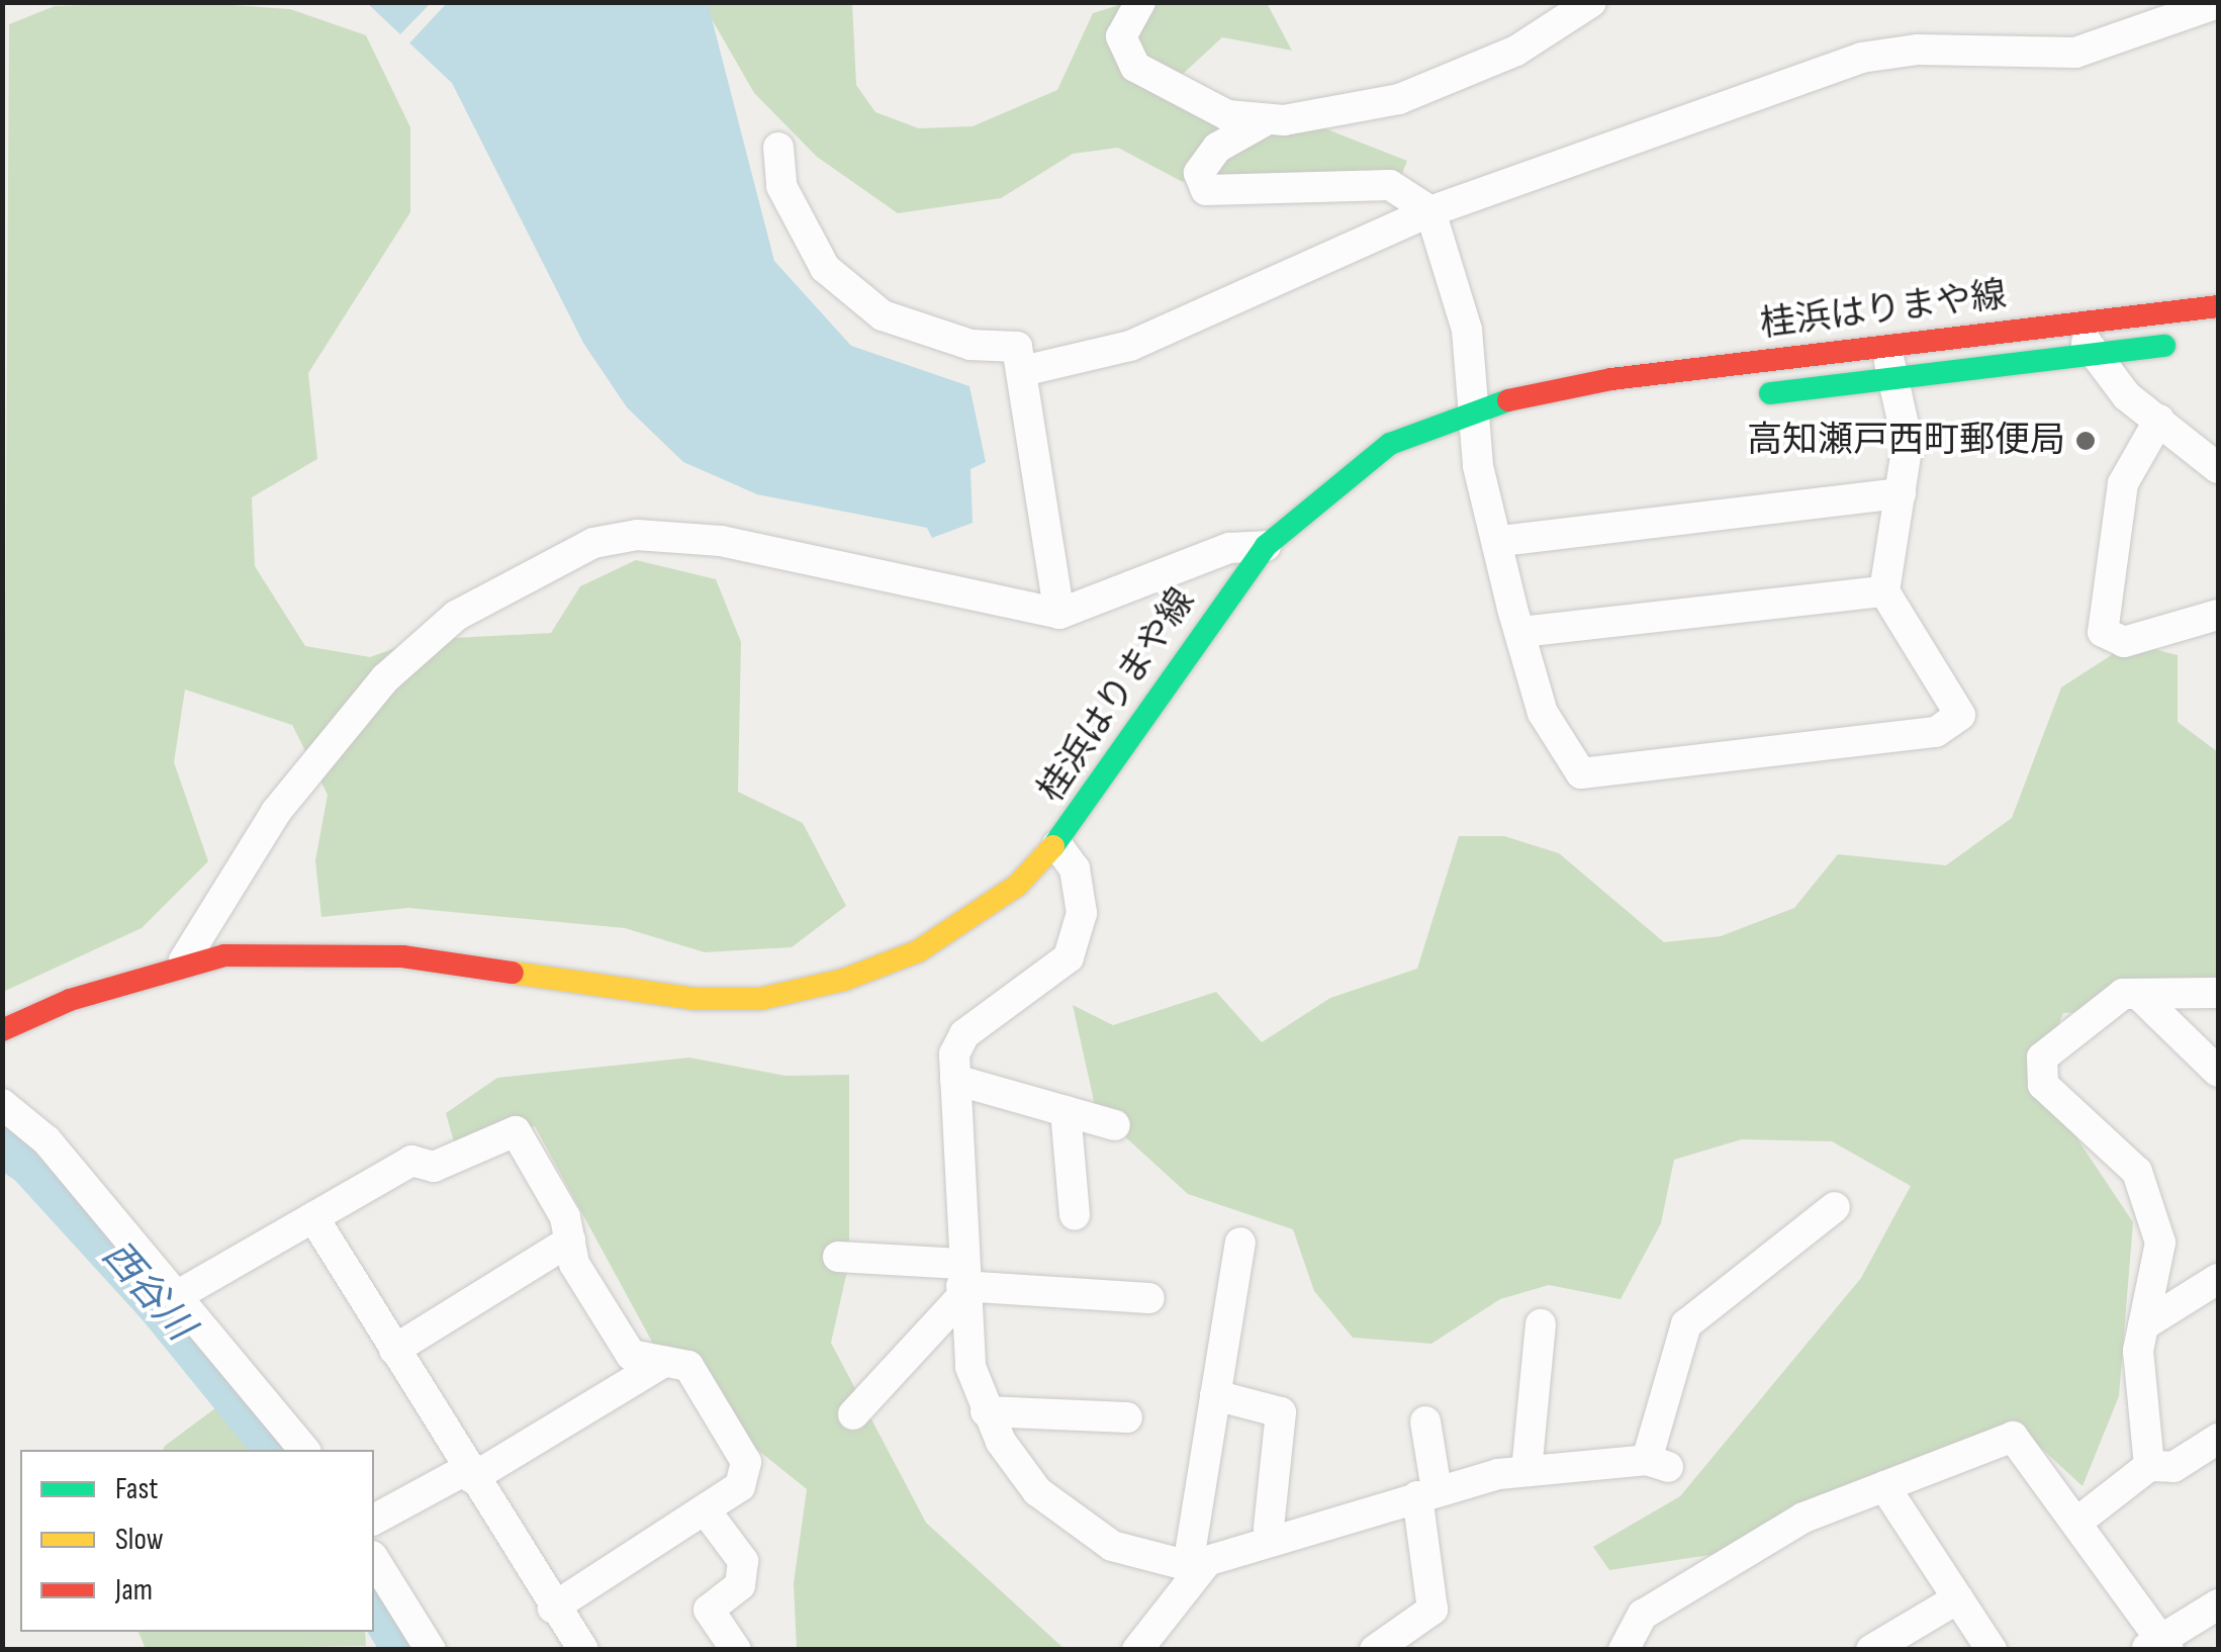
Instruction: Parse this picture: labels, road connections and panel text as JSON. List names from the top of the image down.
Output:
{
  "streets": {
    "main road": ["桂浜はりまや線"]
  },
  "water": ["西谷川"],
  "places": ["高知瀬戸西町郵便局"],
  "legend": ["Fast", "Slow", "Jam"]
}
